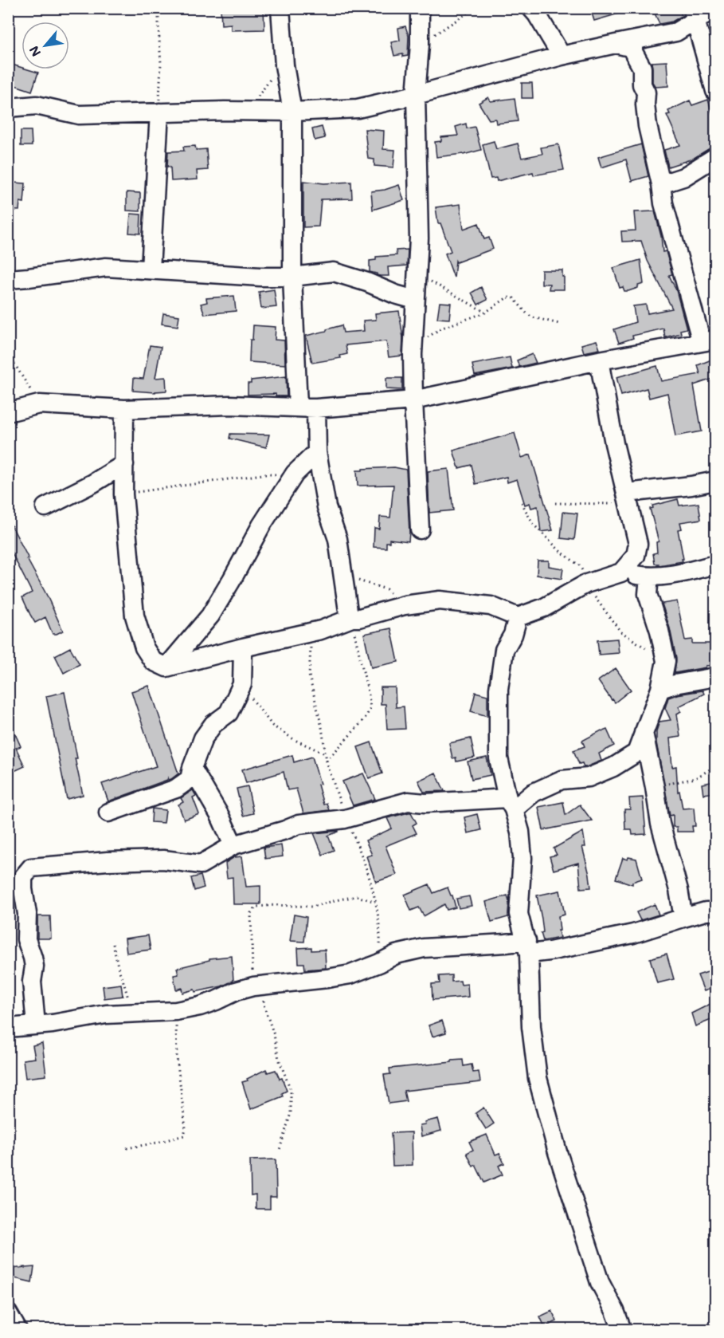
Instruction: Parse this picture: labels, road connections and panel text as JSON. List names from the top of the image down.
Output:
{
  "north": "bottom left"
}
